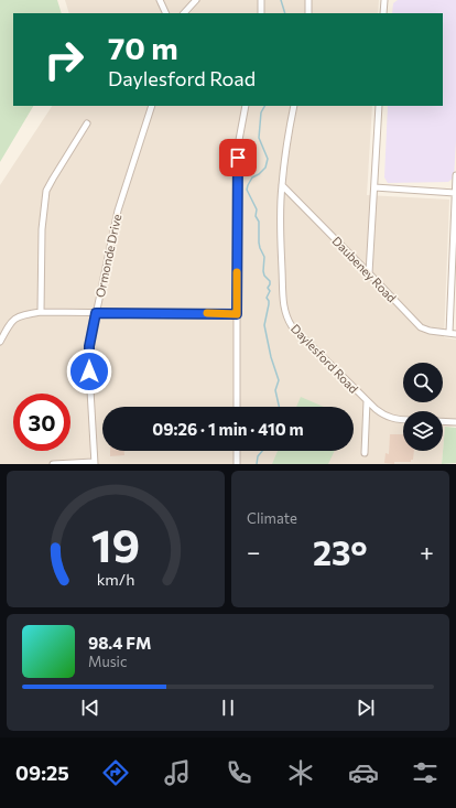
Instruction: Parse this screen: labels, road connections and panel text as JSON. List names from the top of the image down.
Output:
{
  "streets": {
    "street": ["Ormonde Drive", "Daubeney Road", "Daylesford Road"]
  },
  "crossings": [
    ["Daubeney Road", "Daylesford Road"]
  ],
  "page": {
    "turn": ["70 m", "Daylesford Road"],
    "limit": "30",
    "trip": "09:26 · 1 min · 410 m",
    "tile": "Climate",
    "heat": ["−", "23°", "+"],
    "song": ["98.4 FM", "Music"],
    "tabs": "09:25",
    "gauge": ["19", "km/h"]
  }
}
